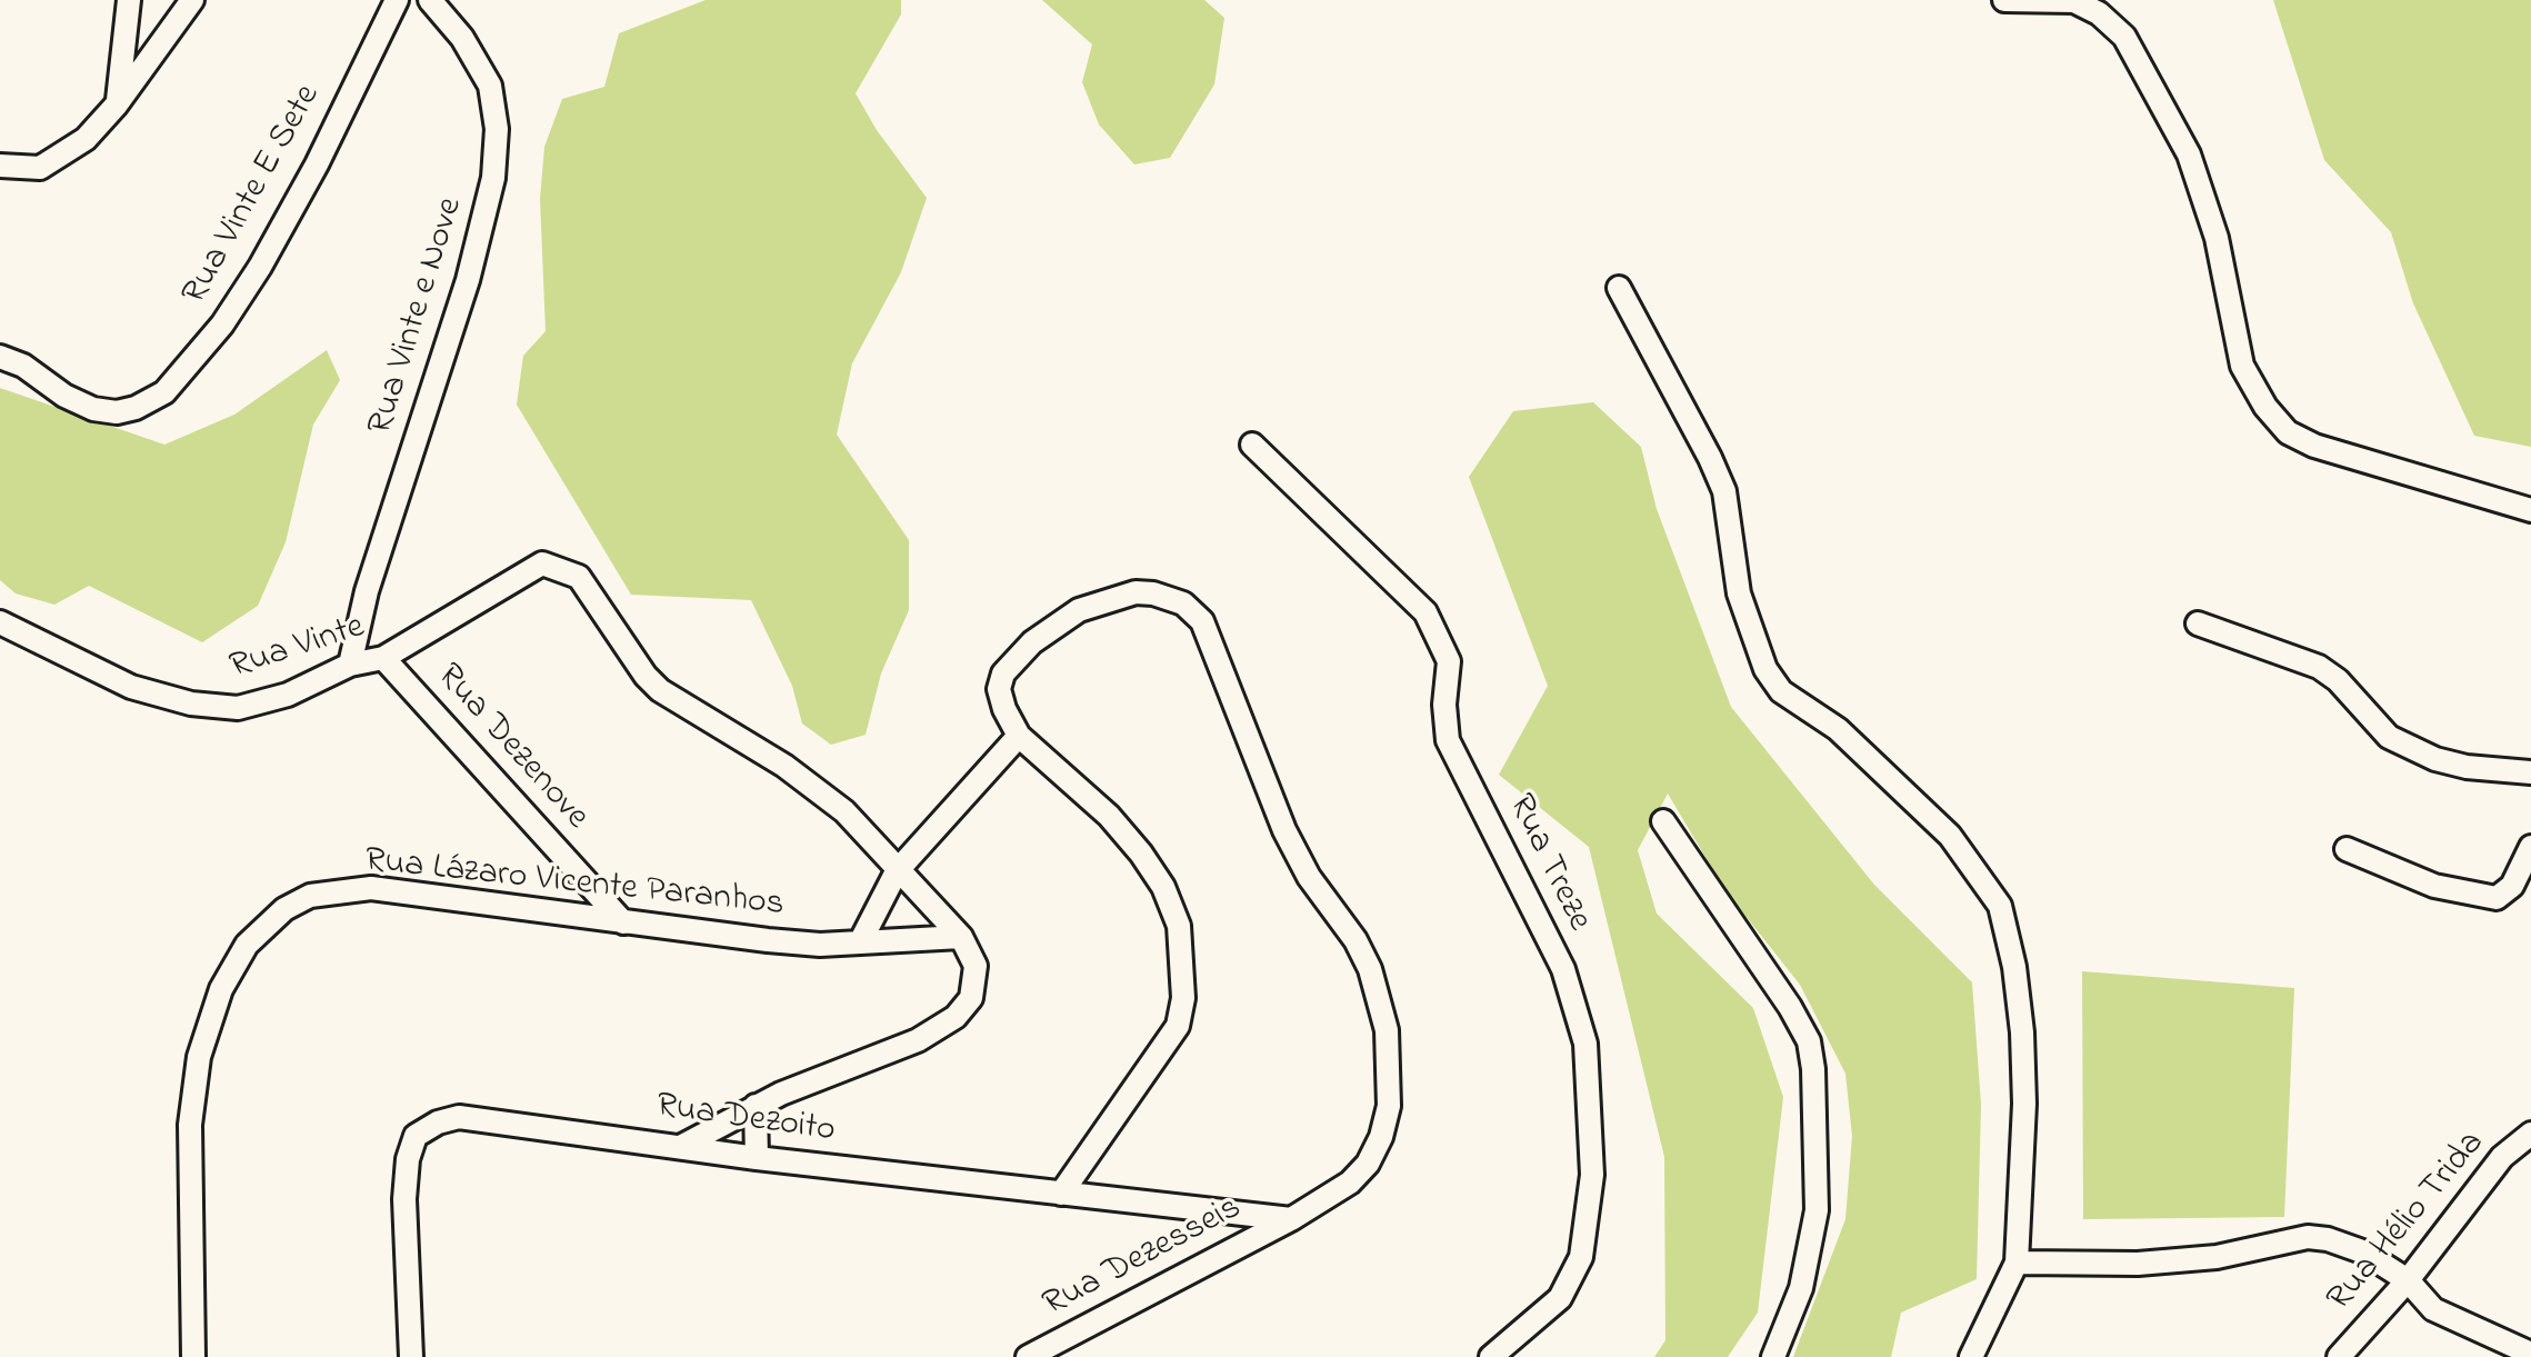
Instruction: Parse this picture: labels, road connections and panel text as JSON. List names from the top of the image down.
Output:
{
  "streets": {
    "street": [
      "Rua Vinte E Sete",
      "Rua Vinte e Nove",
      "Rua Vinte",
      "Rua Dezenove",
      "Rua Treze",
      "Rua Lázaro Vicente Paranhos",
      "Rua Dezoito",
      "Rua Hélio Trida",
      "Rua Dezesseis"
    ]
  },
  "crossings": [
    ["Rua Vinte e Nove", "Rua Vinte"],
    ["Rua Vinte", "Rua Dezenove"],
    ["Rua Vinte", "Rua Lázaro Vicente Paranhos"],
    ["Rua Dezenove", "Rua Lázaro Vicente Paranhos"],
    ["Rua Dezoito", "Rua Dezesseis"]
  ]
}
